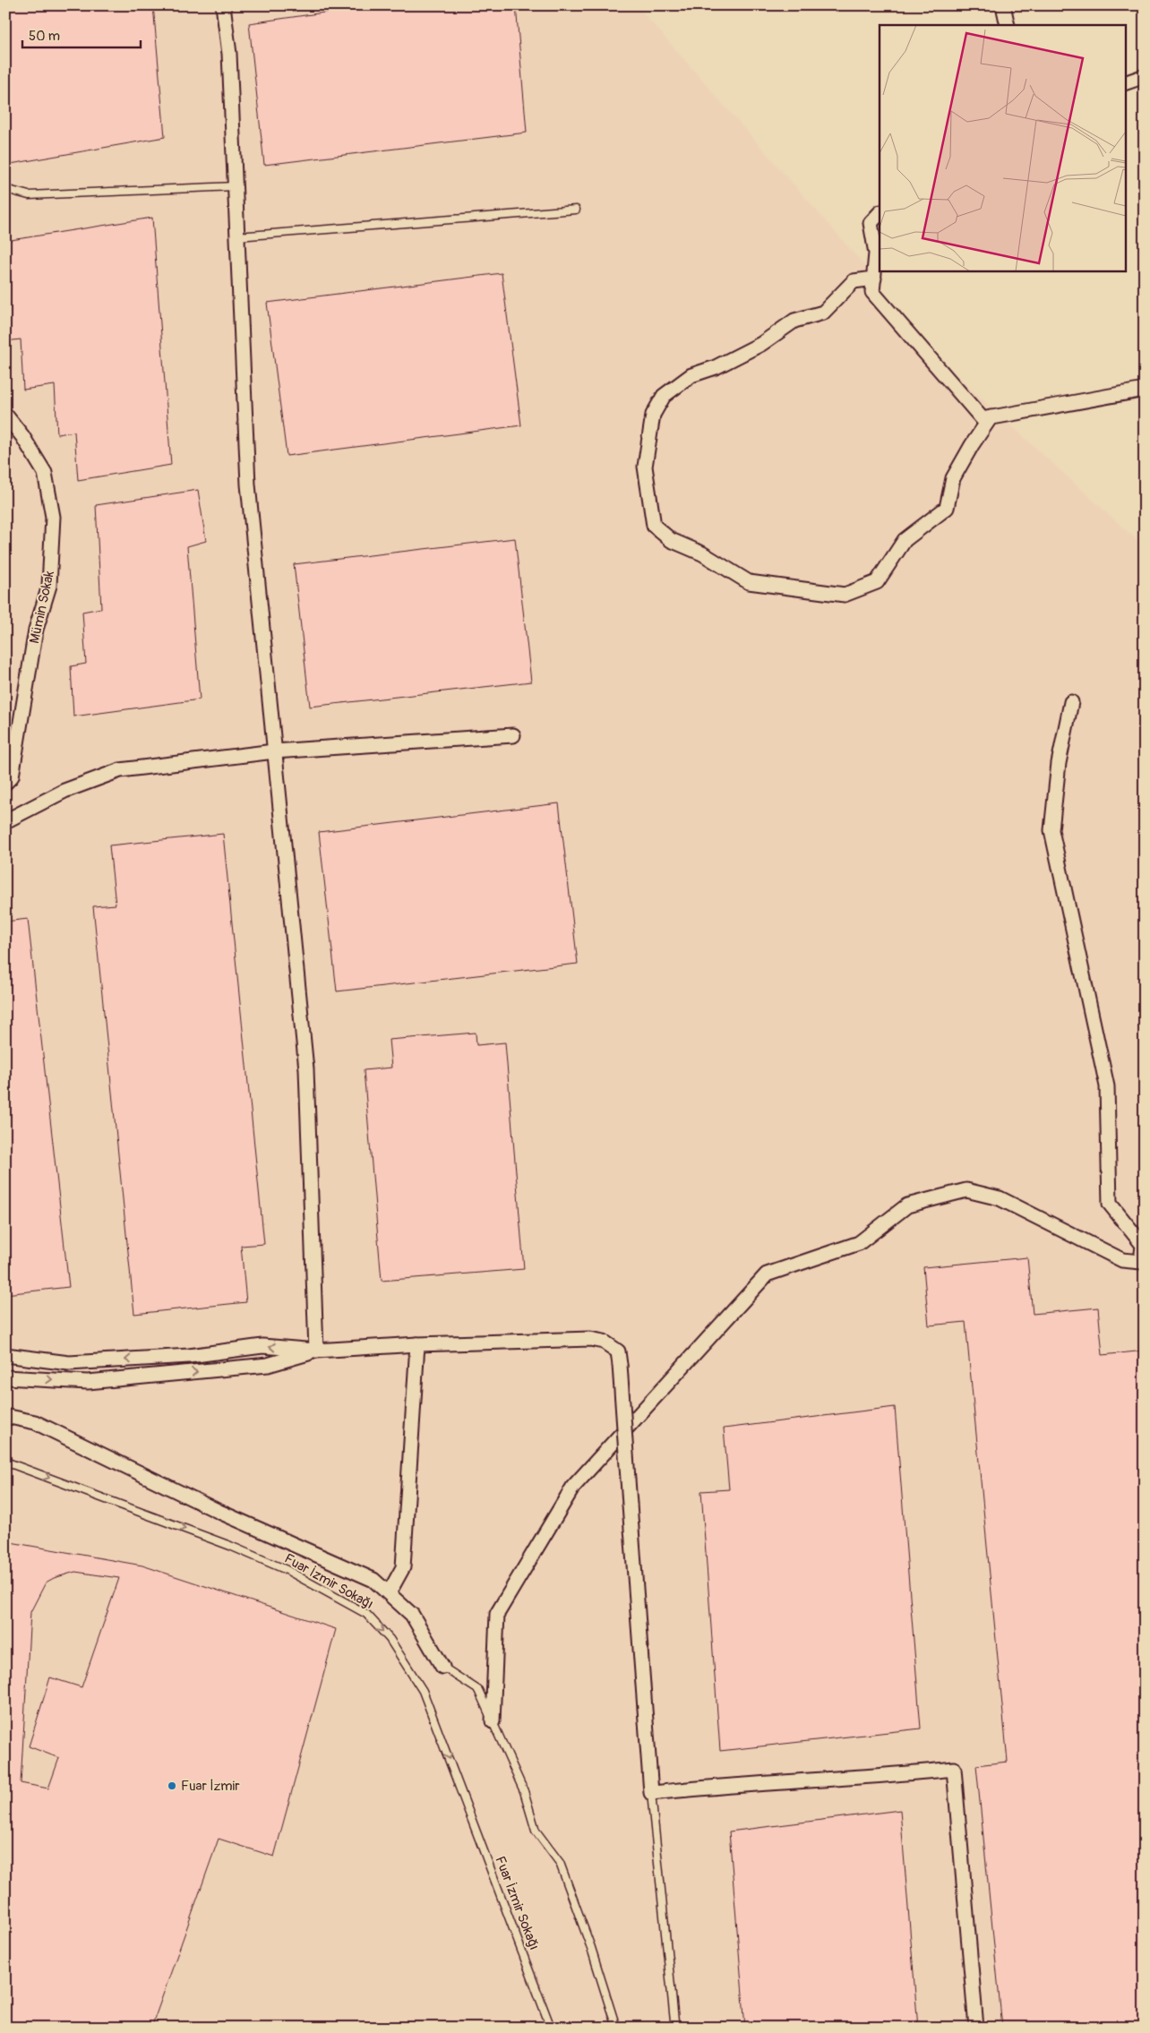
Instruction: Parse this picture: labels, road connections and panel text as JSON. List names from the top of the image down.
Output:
{
  "streets": {
    "street": ["Mümin Sokak"],
    "lane": ["Fuar İzmir Sokağı"]
  },
  "one_way": ["Fuar İzmir Sokağı"],
  "places": ["Fuar İzmir"],
  "scale_bar": "50 m"
}
